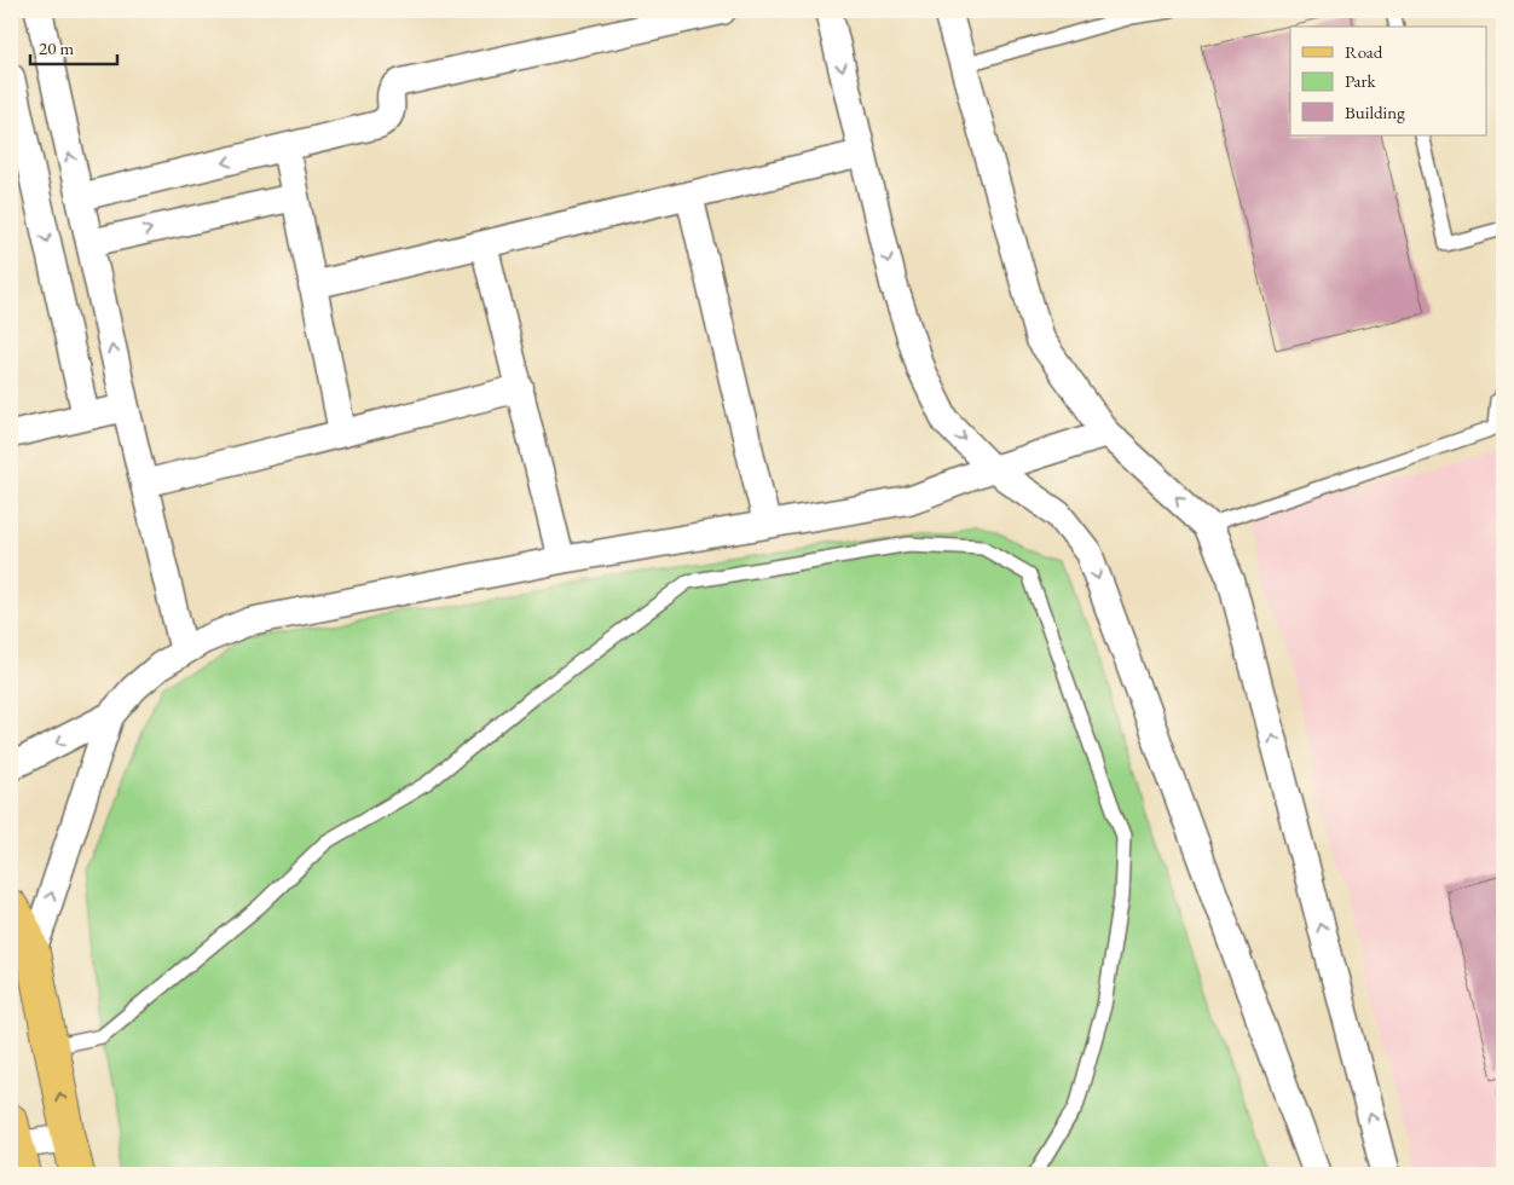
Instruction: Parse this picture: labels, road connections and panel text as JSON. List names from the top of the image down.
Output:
{
  "legend": ["Road", "Park", "Building"],
  "scale_bar": "20 m"
}
